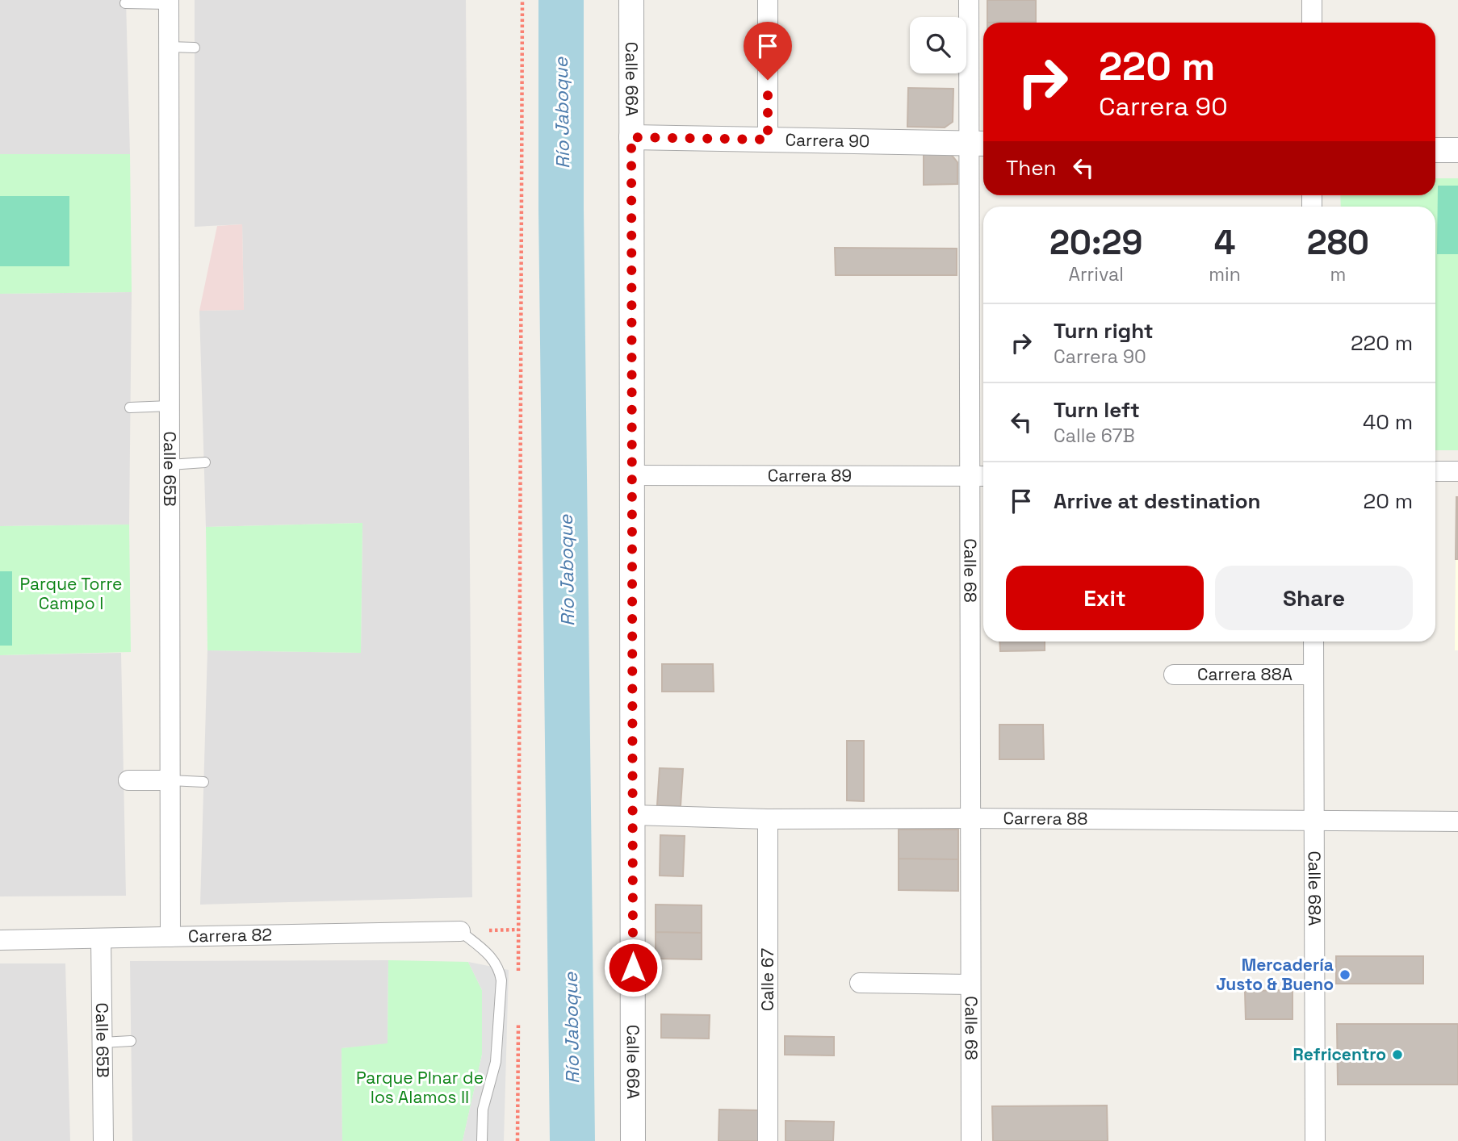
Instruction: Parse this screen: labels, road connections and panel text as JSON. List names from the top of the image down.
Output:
{
  "streets": {
    "street": [
      "Calle 66A",
      "Carrera 90",
      "Calle 65B",
      "Carrera 89",
      "Calle 68",
      "Carrera 88A",
      "Carrera 88",
      "Calle 68A",
      "Carrera 82",
      "Calle 67"
    ]
  },
  "crossings": [
    ["Calle 66A", "Carrera 90"],
    ["Calle 66A", "Carrera 89"],
    ["Calle 66A", "Carrera 88"],
    ["Carrera 90", "Calle 68"],
    ["Calle 65B", "Carrera 82"],
    ["Carrera 89", "Calle 68"],
    ["Calle 68", "Carrera 88"],
    ["Carrera 88A", "Calle 68A"],
    ["Carrera 88", "Calle 68A"],
    ["Carrera 88", "Calle 67"]
  ],
  "water": ["Río Jaboque"],
  "parks": ["Parque Torre Campo I", "Parque PInar de los Alamos II"],
  "places": ["Mercadería Justo & Bueno", "Refricentro"],
  "page": {
    "turn": ["220 m", "Carrera 90"],
    "then": "Then",
    "eta": [
      "20:29",
      "Arrival",
      "4",
      "min",
      "280",
      "m"
    ],
    "list": [
      {
        "name": "Turn right",
        "note": "Carrera 90",
        "value": "220 m"
      },
      {
        "name": "Turn left",
        "note": "Calle 67B",
        "value": "40 m"
      },
      {
        "name": "Arrive at destination",
        "value": "20 m"
      }
    ],
    "buttons": ["Exit", "Share"]
  }
}
